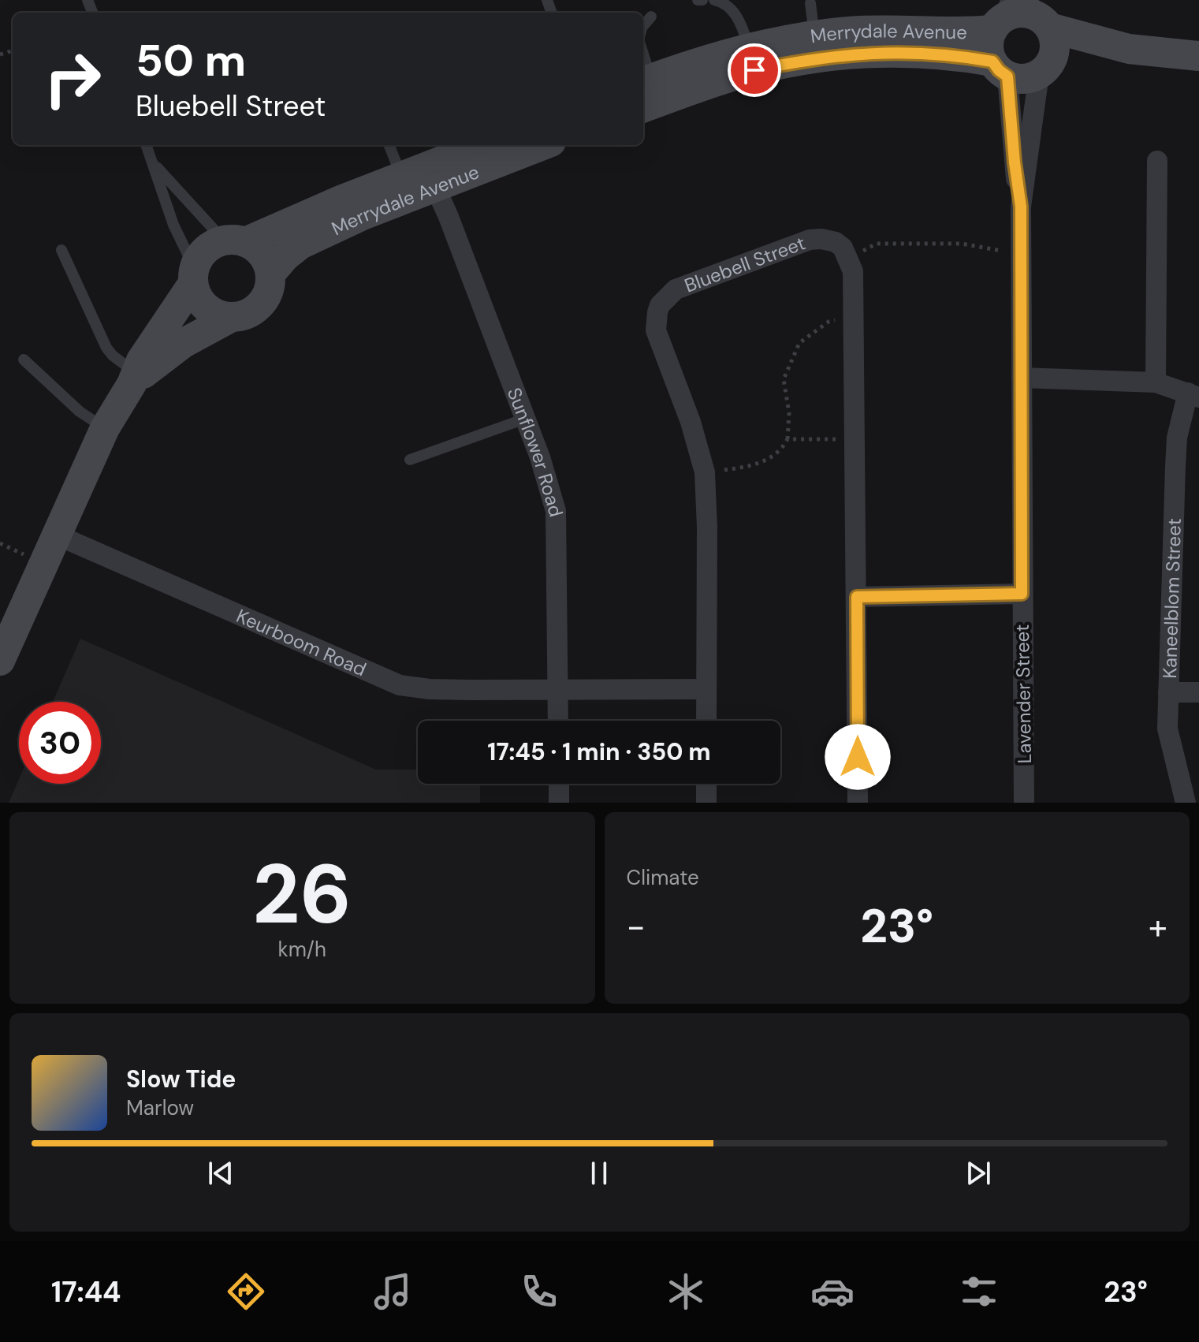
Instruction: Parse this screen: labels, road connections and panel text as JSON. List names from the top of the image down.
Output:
{
  "streets": {
    "street": [
      "Merrydale Avenue",
      "Bluebell Street",
      "Sunflower Road",
      "Kaneelblom Street",
      "Keurboom Road",
      "Lavender Street"
    ]
  },
  "crossings": [
    ["Merrydale Avenue", "Sunflower Road"],
    ["Merrydale Avenue", "Lavender Street"],
    ["Bluebell Street", "Keurboom Road"],
    ["Sunflower Road", "Keurboom Road"]
  ],
  "page": {
    "turn": ["50 m", "Bluebell Street"],
    "limit": "30",
    "trip": "17:45 · 1 min · 350 m",
    "tile": [
      ["26", "km/h"],
      "Climate"
    ],
    "heat": ["−", "23°", "+"],
    "song": ["Slow Tide", "Marlow"],
    "tabs": ["17:44", "23°"]
  }
}
